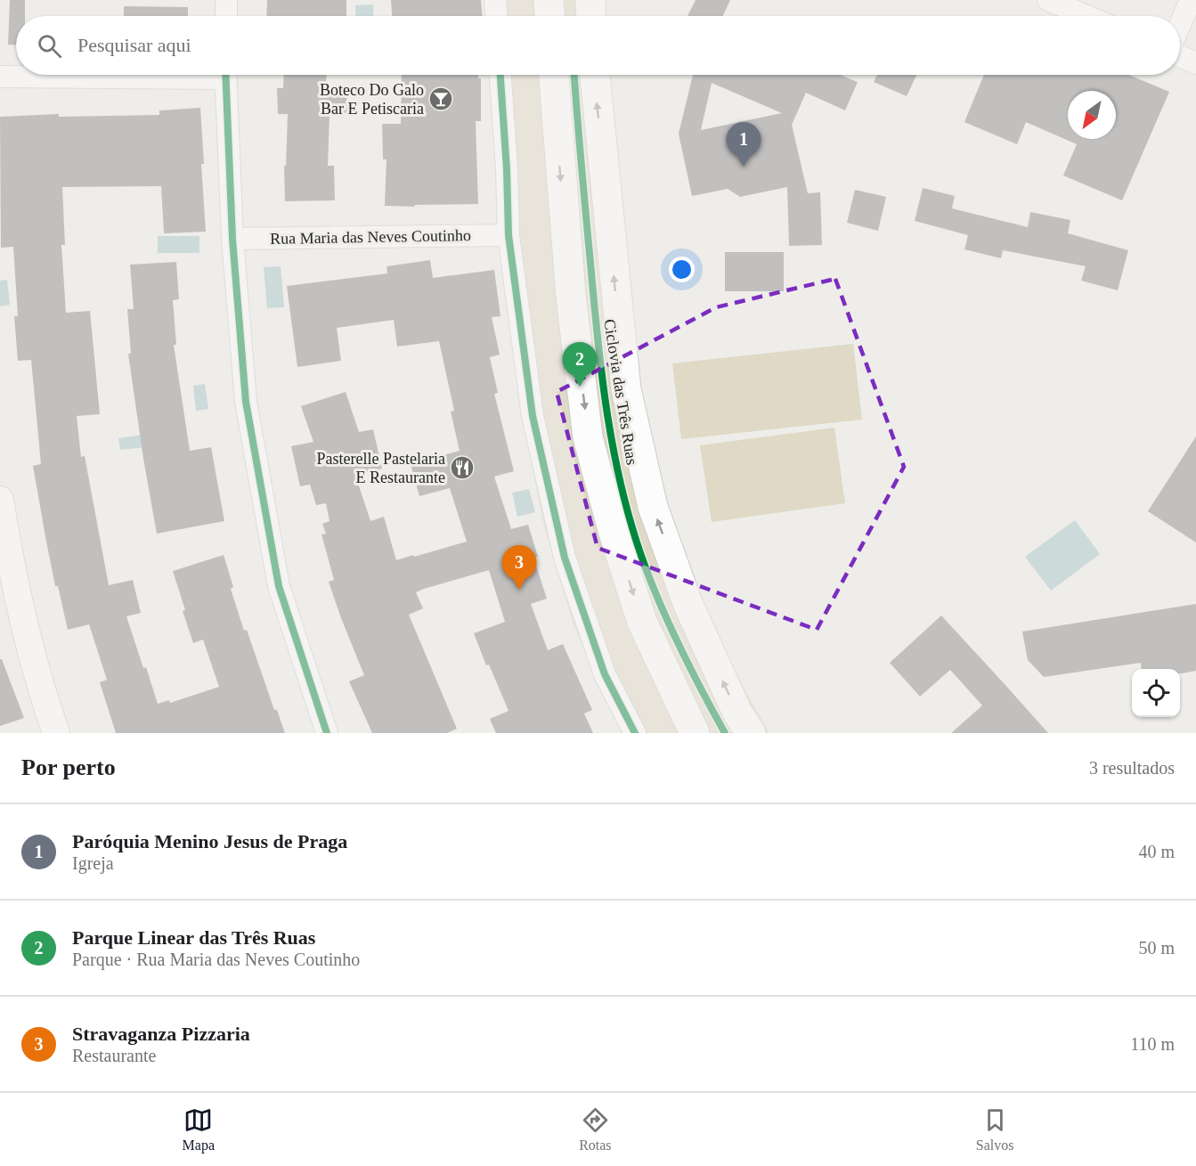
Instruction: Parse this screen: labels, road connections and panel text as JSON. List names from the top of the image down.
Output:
{
  "streets": {
    "street": ["Rua Maria das Neves Coutinho"],
    "cycle path": ["Ciclovia das Três Ruas"]
  },
  "places": {
    "bar": ["Boteco Do Galo Bar E Petiscaria"],
    "restaurant": ["Pasterelle Pastelaria E Restaurante"]
  },
  "north": "bottom left",
  "page": {
    "search": "Pesquisar aqui",
    "pins": ["1", "2", "3"],
    "heading": ["Por perto", "3 resultados"],
    "list": [
      {
        "mark": "1",
        "name": "Paróquia Menino Jesus de Praga",
        "note": "Igreja",
        "value": "40 m"
      },
      {
        "mark": "2",
        "name": "Parque Linear das Três Ruas",
        "note": "Parque · Rua Maria das Neves Coutinho",
        "value": "50 m"
      },
      {
        "mark": "3",
        "name": "Stravaganza Pizzaria",
        "note": "Restaurante",
        "value": "110 m"
      }
    ],
    "nav": ["Mapa", "Rotas", "Salvos"]
  }
}
